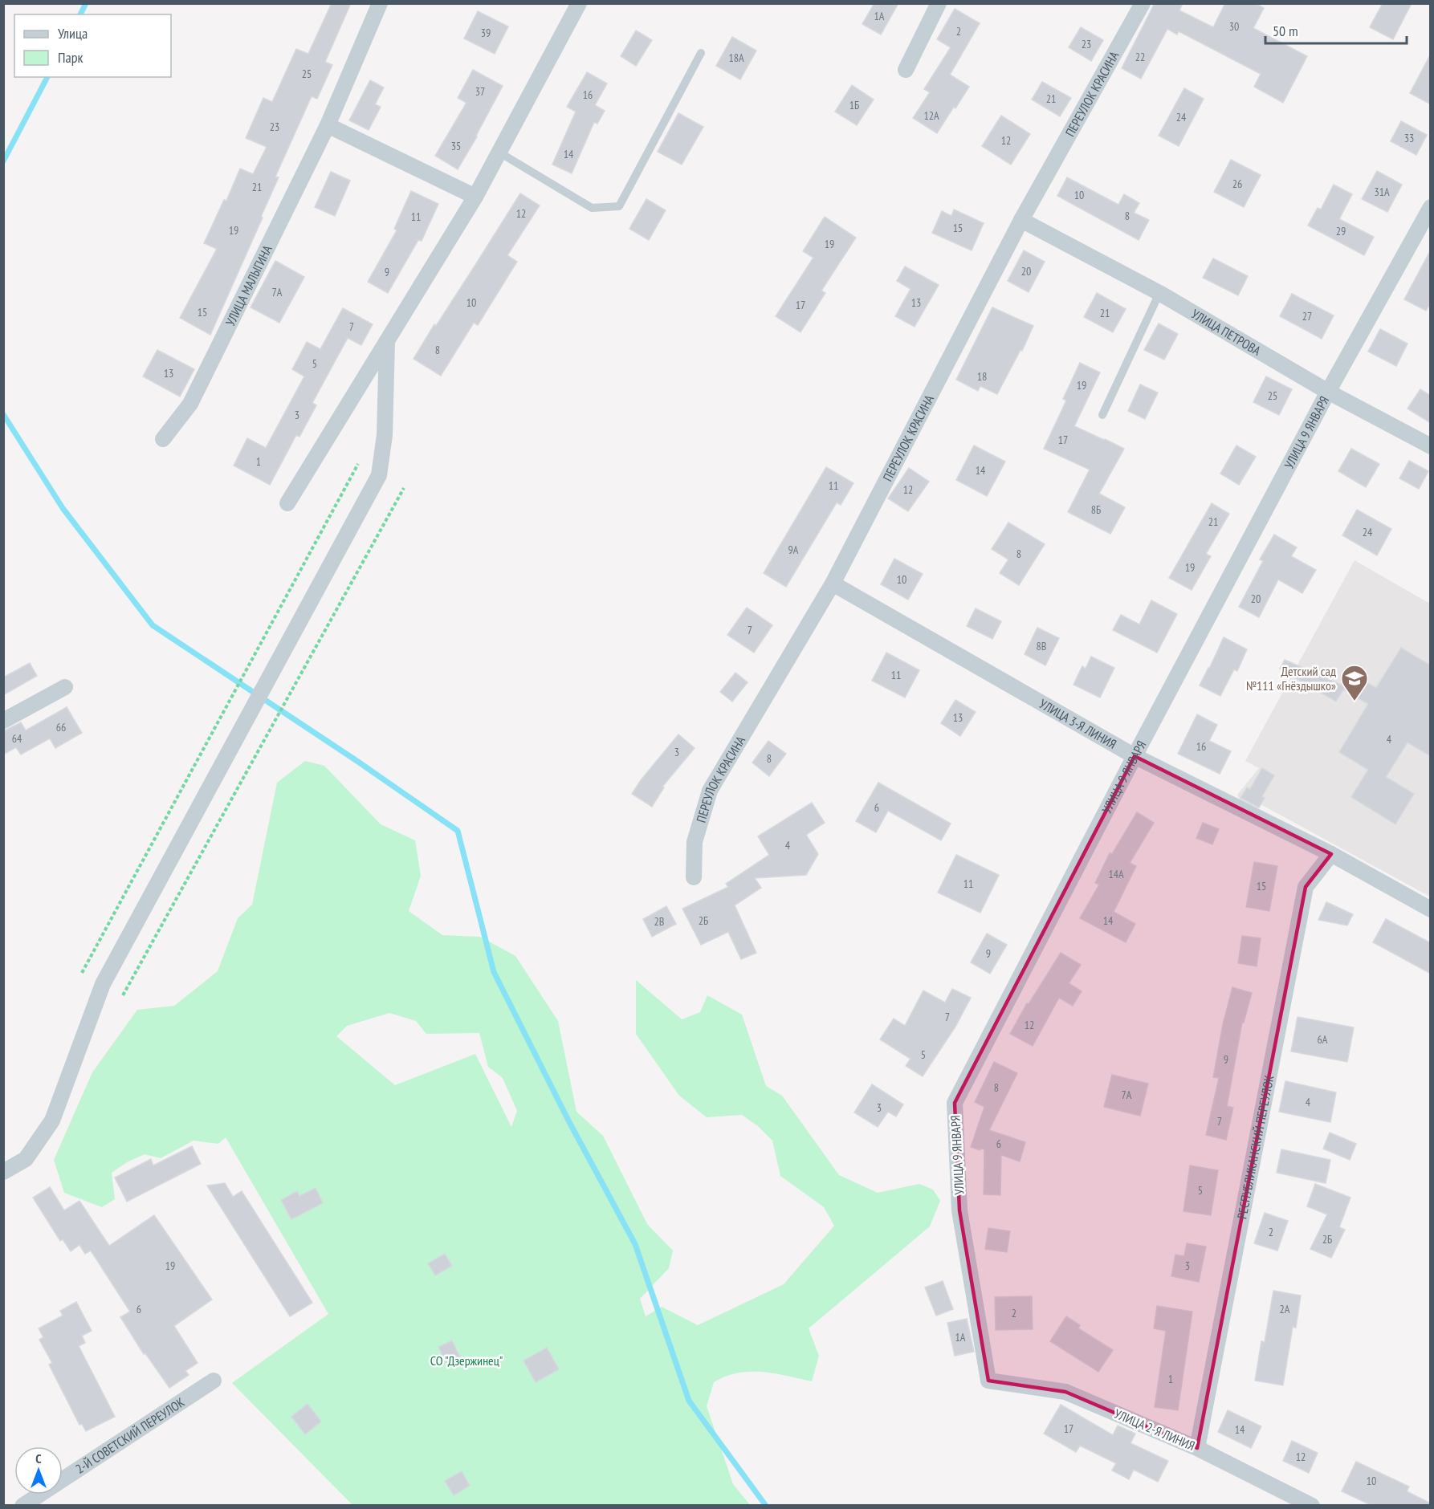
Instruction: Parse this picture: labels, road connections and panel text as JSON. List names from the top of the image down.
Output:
{
  "streets": {
    "street": [
      "ПЕРЕУЛОК КРАСИНА",
      "УЛИЦА МАЛЫГИНА",
      "УЛИЦА ПЕТРОВА",
      "УЛИЦА 9 ЯНВАРЯ",
      "УЛИЦА 3-Я ЛИНИЯ",
      "РЕСПУБЛИКАНСКИЙ ПЕРЕУЛОК",
      "УЛИЦА 2-Я ЛИНИЯ",
      "2-Й СОВЕТСКИЙ ПЕРЕУЛОК"
    ]
  },
  "crossings": [
    ["ПЕРЕУЛОК КРАСИНА", "УЛИЦА ПЕТРОВА"],
    ["ПЕРЕУЛОК КРАСИНА", "УЛИЦА 3-Я ЛИНИЯ"],
    ["УЛИЦА ПЕТРОВА", "УЛИЦА 9 ЯНВАРЯ"],
    ["УЛИЦА 9 ЯНВАРЯ", "УЛИЦА 3-Я ЛИНИЯ"],
    ["УЛИЦА 9 ЯНВАРЯ", "УЛИЦА 2-Я ЛИНИЯ"],
    ["УЛИЦА 3-Я ЛИНИЯ", "РЕСПУБЛИКАНСКИЙ ПЕРЕУЛОК"],
    ["РЕСПУБЛИКАНСКИЙ ПЕРЕУЛОК", "УЛИЦА 2-Я ЛИНИЯ"]
  ],
  "parks": ["СО \"Дзержинец\""],
  "places": {
    "school or university": ["Детский сад №111 «Гнёздышко»"]
  },
  "house_numbers": [
    "1А",
    "30",
    "2",
    "39",
    "23",
    "22",
    "18А",
    "25",
    "37",
    "16",
    "21",
    "1Б",
    "12А",
    "24",
    "23",
    "33",
    "12",
    "35",
    "14",
    "26",
    "21",
    "31А",
    "10",
    "12",
    "8",
    "11",
    "15",
    "19",
    "29",
    "19",
    "20",
    "9",
    "7А",
    "10",
    "13",
    "17",
    "15",
    "21",
    "27",
    "7",
    "8",
    "5",
    "13",
    "18",
    "19",
    "25",
    "3",
    "17",
    "1",
    "14",
    "11",
    "12",
    "8Б",
    "21",
    "24",
    "9А",
    "8",
    "19",
    "10",
    "20",
    "7",
    "8В",
    "11",
    "13",
    "66",
    "64",
    "4",
    "16",
    "3",
    "8",
    "6",
    "4",
    "14А",
    "11",
    "15",
    "2Б",
    "14",
    "2В",
    "9",
    "7",
    "12",
    "6А",
    "5",
    "9",
    "8",
    "7А",
    "4",
    "3",
    "7",
    "6",
    "5",
    "2",
    "2Б",
    "19",
    "3",
    "6",
    "2А",
    "2",
    "1А",
    "1",
    "17",
    "14",
    "12",
    "10"
  ],
  "legend": ["Улица", "Парк"],
  "scale_bar": "50 m",
  "north": "top"
}
